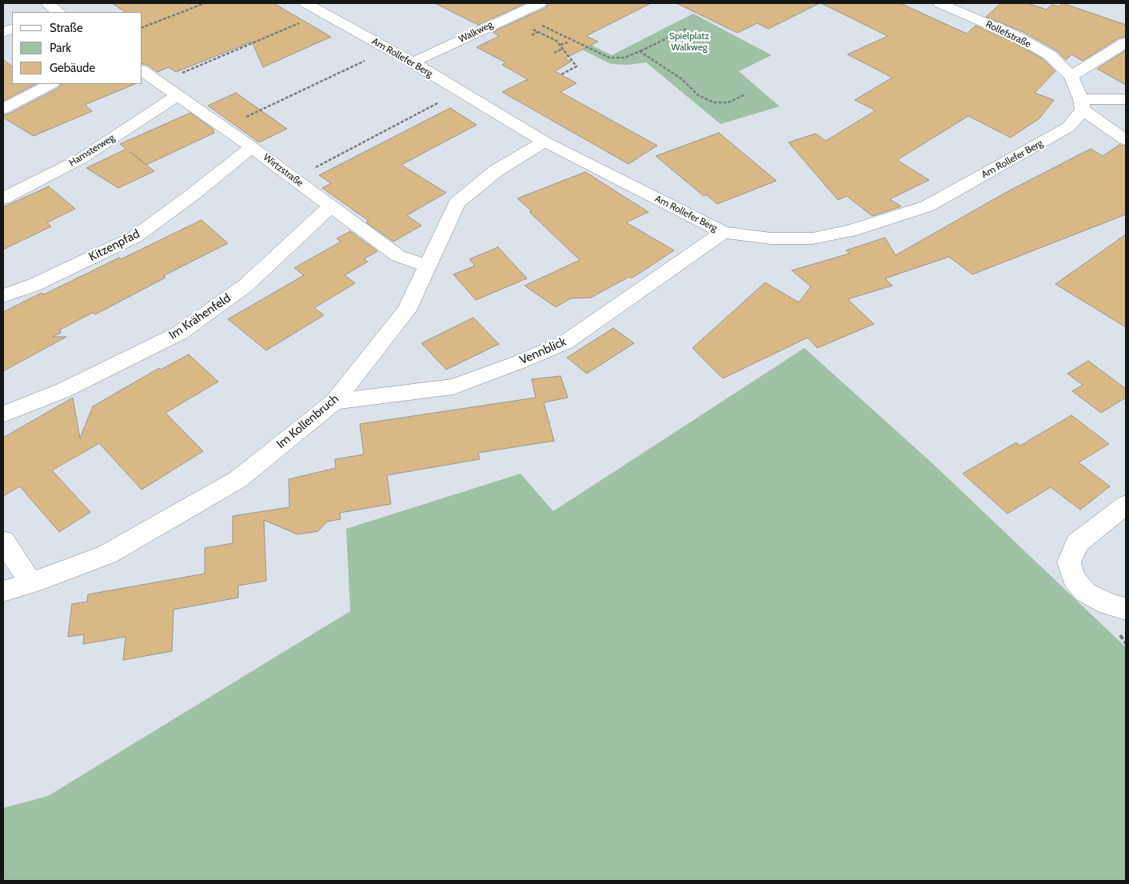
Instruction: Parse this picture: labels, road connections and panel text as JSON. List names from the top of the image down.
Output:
{
  "streets": {
    "street": [
      "Walkweg",
      "Rollefstraße",
      "Am Rollefer Berg",
      "Hamsterweg",
      "Wirtzstraße",
      "Kitzenpfad",
      "Im Krähenfeld",
      "Vennblick",
      "Im Kollenbruch"
    ]
  },
  "crossings": [
    ["Walkweg", "Am Rollefer Berg"],
    ["Rollefstraße", "Am Rollefer Berg"],
    ["Am Rollefer Berg", "Vennblick"],
    ["Am Rollefer Berg", "Im Kollenbruch"],
    ["Hamsterweg", "Wirtzstraße"],
    ["Wirtzstraße", "Kitzenpfad"],
    ["Wirtzstraße", "Im Krähenfeld"],
    ["Wirtzstraße", "Im Kollenbruch"],
    ["Vennblick", "Im Kollenbruch"]
  ],
  "parks": ["Spielplatz Walkweg"],
  "legend": ["Straße", "Park", "Gebäude"]
}
